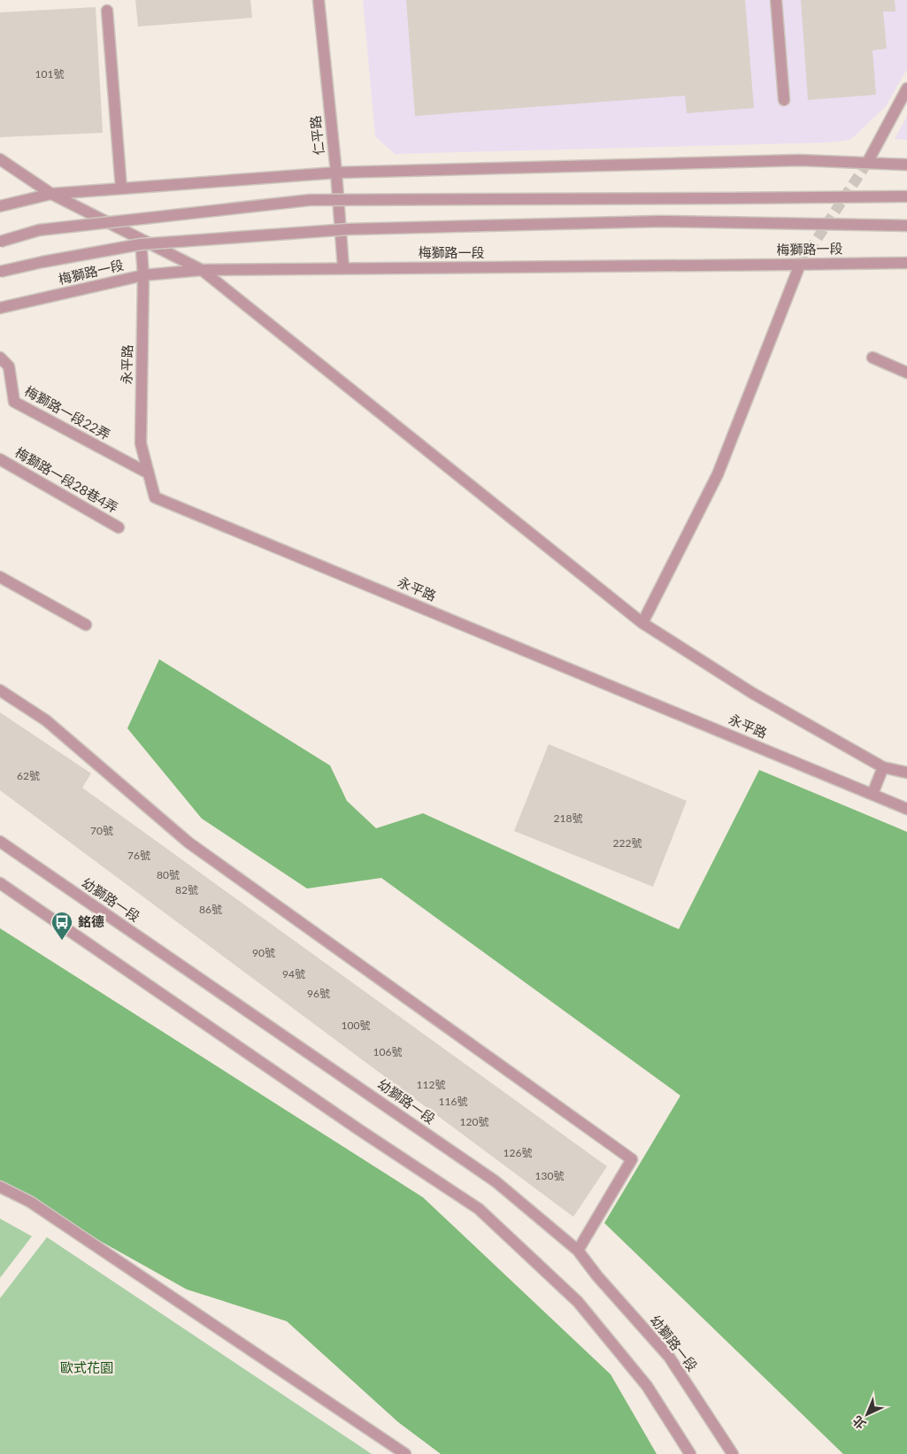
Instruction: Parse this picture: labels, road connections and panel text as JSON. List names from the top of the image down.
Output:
{
  "streets": {
    "street": [
      "仁平路",
      "梅獅路一段",
      "永平路",
      "梅獅路一段22弄",
      "梅獅路一段28巷4弄",
      "幼獅路一段"
    ]
  },
  "crossings": [
    ["仁平路", "梅獅路一段"],
    ["梅獅路一段", "永平路"],
    ["永平路", "梅獅路一段22弄"]
  ],
  "parks": ["歐式花園"],
  "places": {
    "bus stop": ["銘德"]
  },
  "house_numbers": [
    "101號",
    "62號",
    "218號",
    "70號",
    "222號",
    "76號",
    "80號",
    "82號",
    "86號",
    "90號",
    "94號",
    "96號",
    "100號",
    "106號",
    "112號",
    "116號",
    "120號",
    "126號",
    "130號"
  ],
  "north": "bottom left"
}
